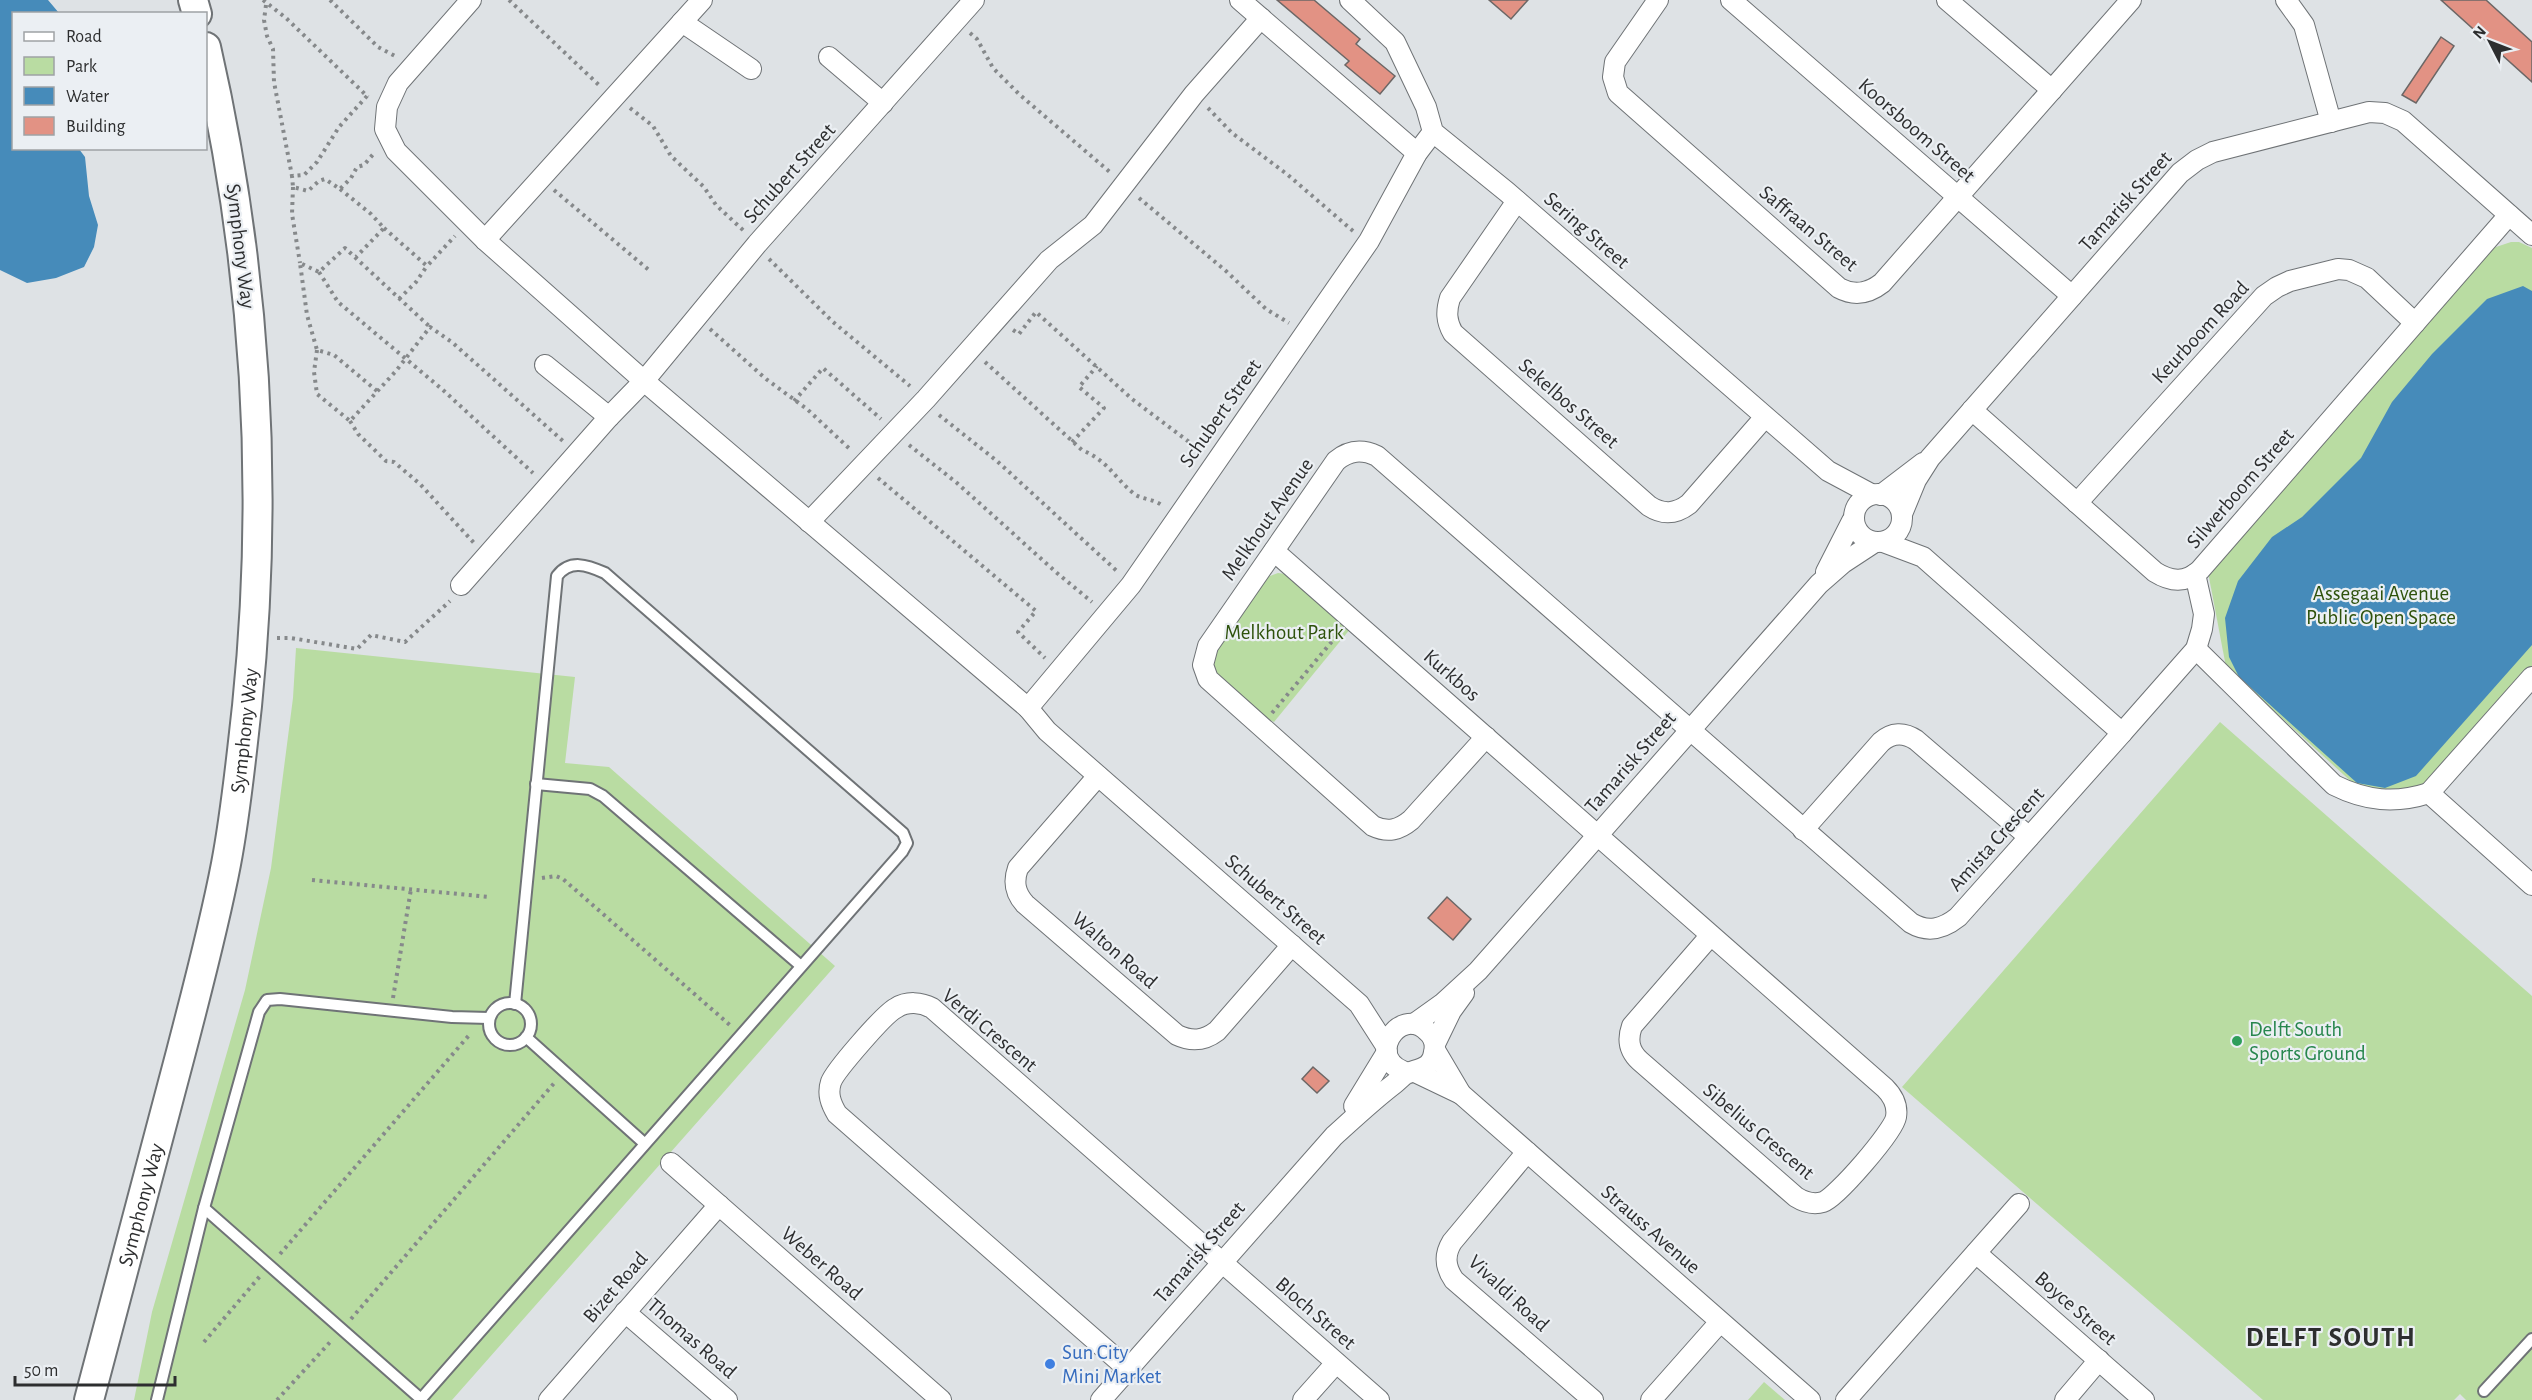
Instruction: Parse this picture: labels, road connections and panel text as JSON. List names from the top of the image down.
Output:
{
  "streets": {
    "main road": ["Symphony Way"],
    "street": [
      "Koorsboom Street",
      "Schubert Street",
      "Tamarisk Street",
      "Saffraan Street",
      "Sering Street",
      "Keurboom Road",
      "Sekelbos Street",
      "Silwerboom Street",
      "Melkhout Avenue",
      "Kurkbos",
      "Amista Crescent",
      "Walton Road",
      "Verdi Crescent",
      "Sibelius Crescent",
      "Strauss Avenue",
      "Weber Road",
      "Bizet Road",
      "Vivaldi Road",
      "Boyce Street",
      "Bloch Street",
      "Thomas Road"
    ]
  },
  "crossings": [
    ["Koorsboom Street", "Tamarisk Street"],
    ["Koorsboom Street", "Saffraan Street"],
    ["Schubert Street", "Tamarisk Street"],
    ["Schubert Street", "Sering Street"],
    ["Schubert Street", "Walton Road"],
    ["Schubert Street", "Strauss Avenue"],
    ["Tamarisk Street", "Sering Street"],
    ["Tamarisk Street", "Silwerboom Street"],
    ["Tamarisk Street", "Melkhout Avenue"],
    ["Tamarisk Street", "Kurkbos"],
    ["Tamarisk Street", "Amista Crescent"],
    ["Tamarisk Street", "Verdi Crescent"],
    ["Tamarisk Street", "Sibelius Crescent"],
    ["Tamarisk Street", "Strauss Avenue"],
    ["Tamarisk Street", "Bloch Street"],
    ["Sering Street", "Sekelbos Street"],
    ["Keurboom Road", "Silwerboom Street"],
    ["Melkhout Avenue", "Kurkbos"],
    ["Melkhout Avenue", "Amista Crescent"],
    ["Kurkbos", "Sibelius Crescent"],
    ["Verdi Crescent", "Bloch Street"],
    ["Strauss Avenue", "Vivaldi Road"],
    ["Weber Road", "Bizet Road"],
    ["Bizet Road", "Thomas Road"]
  ],
  "districts": ["DELFT SOUTH"],
  "parks": ["Assegaai Avenue Public Open Space", "Melkhout Park"],
  "places": ["Delft South Sports Ground", "Sun City Mini Market"],
  "legend": [
    "Road",
    "Park",
    "Water",
    "Building"
  ],
  "scale_bar": "50 m",
  "north": "top left"
}
